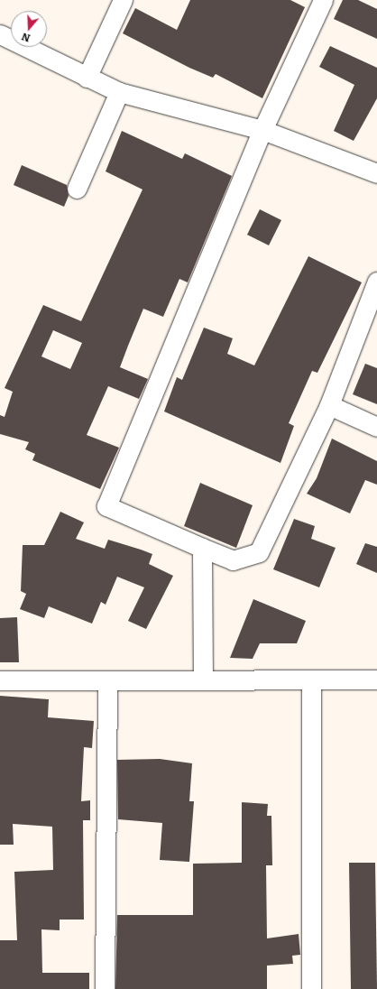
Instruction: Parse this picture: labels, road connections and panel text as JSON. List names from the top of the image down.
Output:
{
  "north": "bottom"
}
